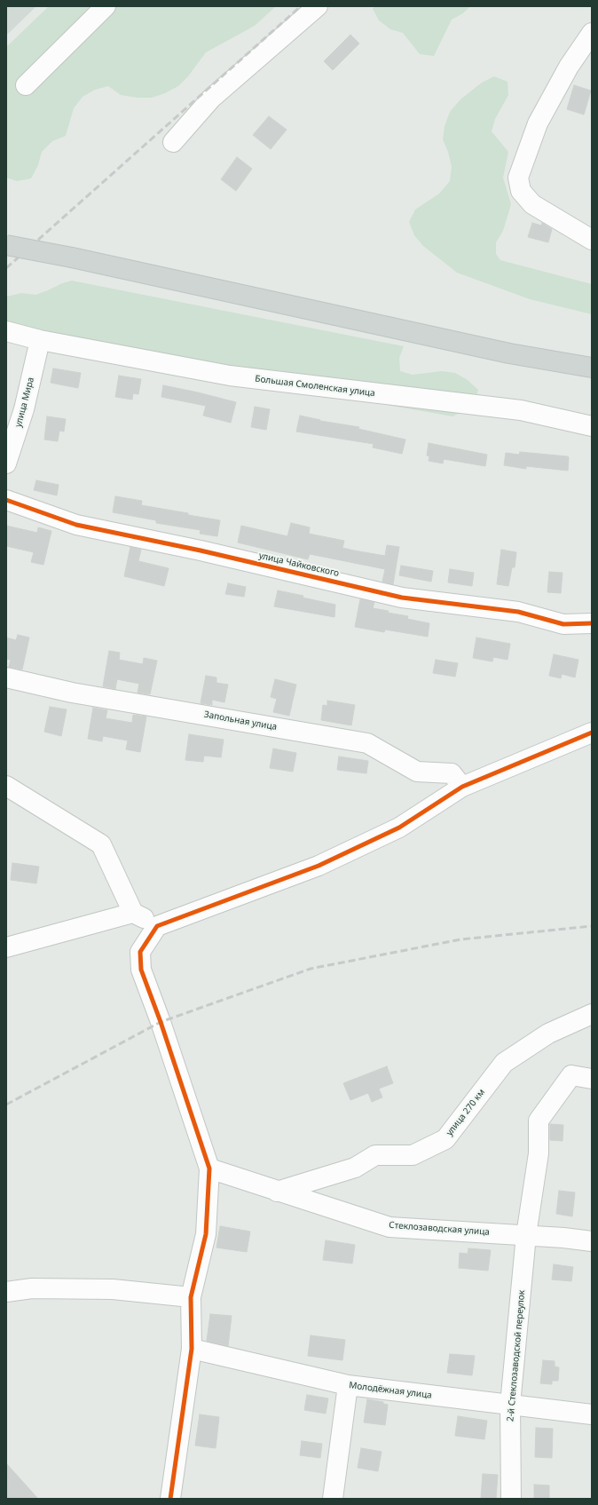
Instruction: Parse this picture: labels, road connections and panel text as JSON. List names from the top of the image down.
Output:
{
  "streets": {
    "street": [
      "Большая Смоленская улица",
      "улица Мира",
      "улица Чайковского",
      "Запольная улица",
      "улица 270 км",
      "Стеклозаводская улица",
      "2-й Стеклозаводской переулок",
      "Молодёжная улица"
    ]
  },
  "crossings": [
    ["Большая Смоленская улица", "улица Мира"],
    ["улица 270 км", "Стеклозаводская улица"],
    ["Стеклозаводская улица", "2-й Стеклозаводской переулок"],
    ["2-й Стеклозаводской переулок", "Молодёжная улица"]
  ]
}
